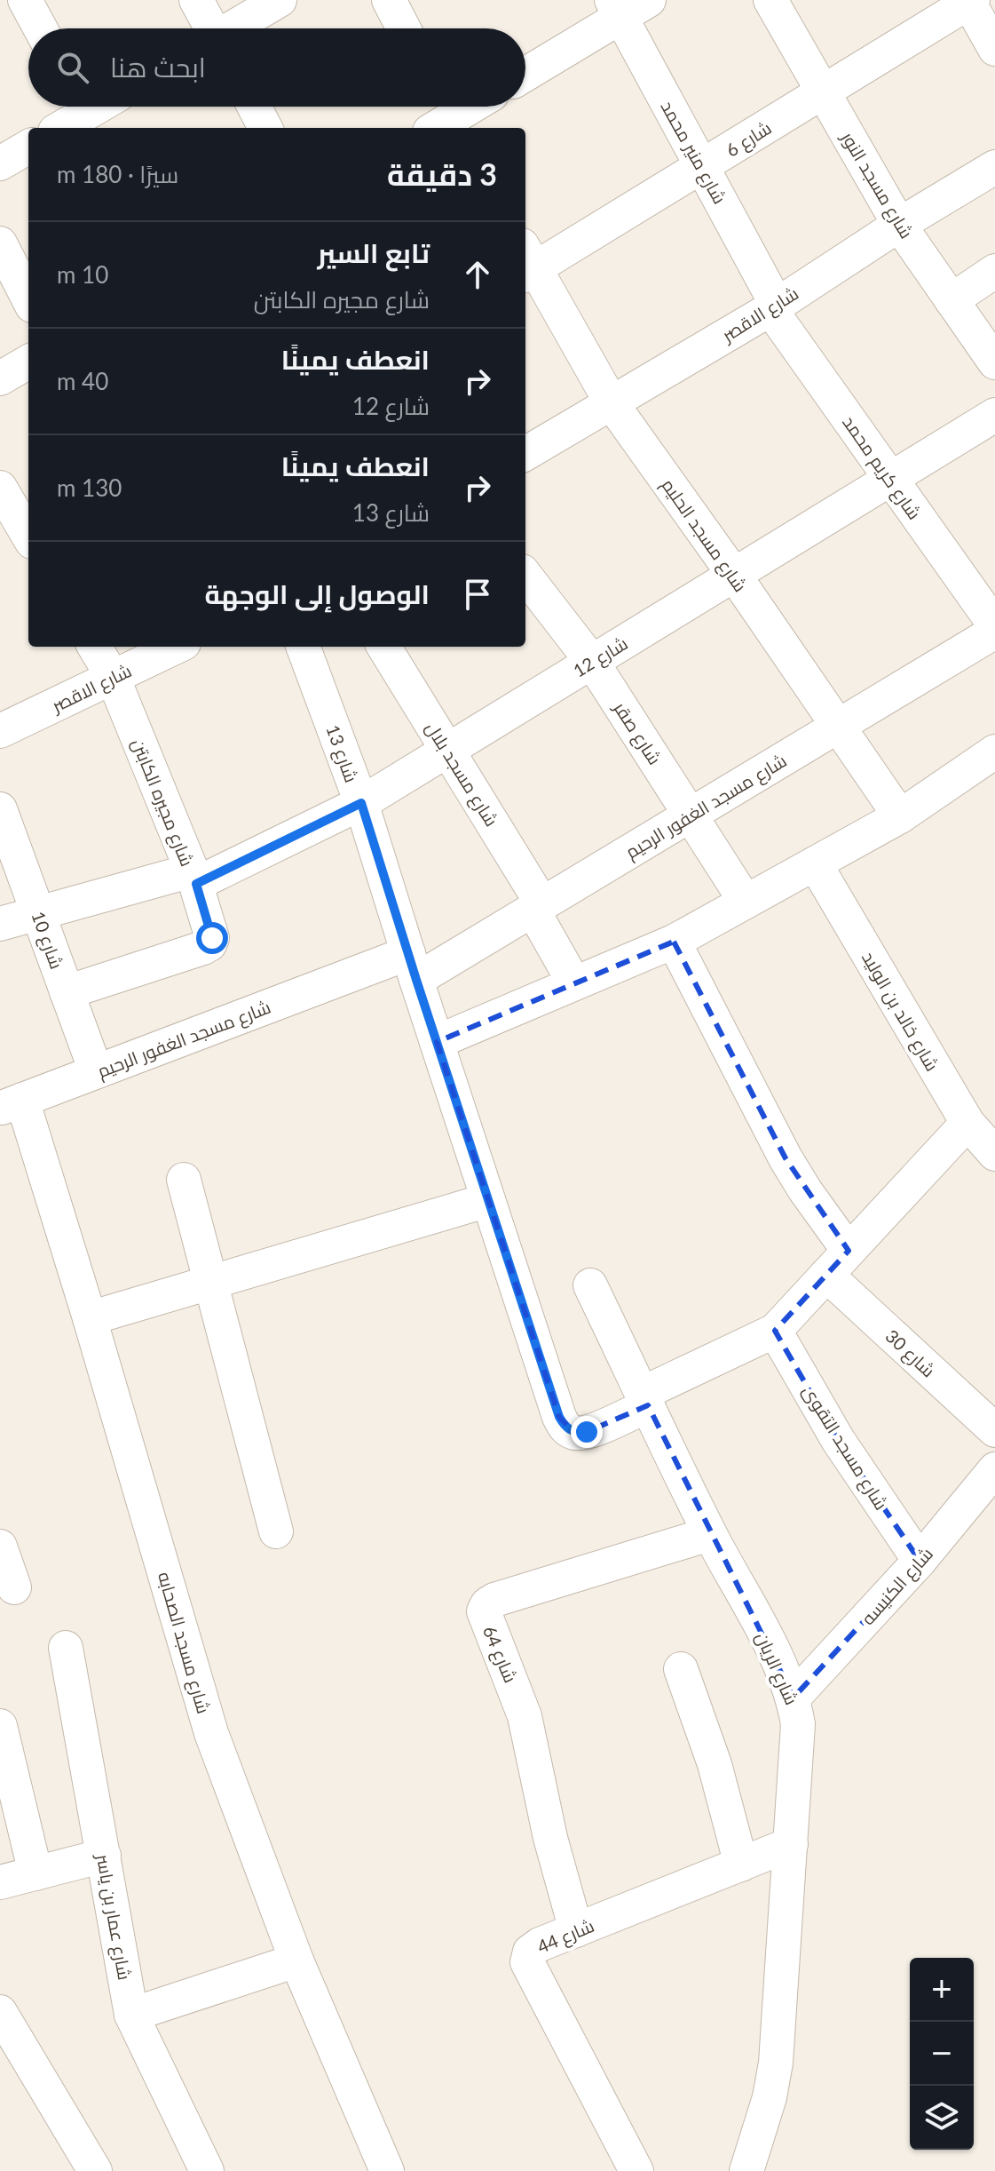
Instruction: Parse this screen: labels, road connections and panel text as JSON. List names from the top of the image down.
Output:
{
  "streets": {
    "street": [
      "شارع 6",
      "شارع منير محمد",
      "شارع مسجد النور",
      "شارع الاقصر",
      "شارع كريم محمد",
      "شارع مسجد الحليم",
      "شارع 12",
      "شارع صقر",
      "شارع 13",
      "شارع مسجد بلال",
      "شارع مجيره الكابتن",
      "شارع مسجد الغفور الرحيم",
      "شارع 10",
      "شارع خالد بن الوليد",
      "شارع 30",
      "شارع مسجد التقوى",
      "شارع الكنيسه",
      "شارع مسجد الصحابه",
      "شارع 64",
      "شارع الريان",
      "شارع عمار بن ياسر",
      "شارع 44"
    ]
  },
  "crossings": [
    ["شارع 6", "شارع منير محمد"],
    ["شارع 6", "شارع مسجد النور"],
    ["شارع 6", "شارع مسجد الحليم"],
    ["شارع منير محمد", "شارع الاقصر"],
    ["شارع منير محمد", "شارع كريم محمد"],
    ["شارع مسجد النور", "شارع الاقصر"],
    ["شارع الاقصر", "شارع كريم محمد"],
    ["شارع الاقصر", "شارع مسجد الحليم"],
    ["شارع الاقصر", "شارع مجيره الكابتن"],
    ["شارع كريم محمد", "شارع 12"],
    ["شارع مسجد الحليم", "شارع 12"],
    ["شارع مسجد الحليم", "شارع مسجد الغفور الرحيم"],
    ["شارع 12", "شارع صقر"],
    ["شارع 12", "شارع 13"],
    ["شارع 12", "شارع مسجد بلال"],
    ["شارع 12", "شارع مجيره الكابتن"],
    ["شارع 12", "شارع 10"],
    ["شارع صقر", "شارع مسجد الغفور الرحيم"],
    ["شارع 13", "شارع مسجد الغفور الرحيم"],
    ["شارع 13", "شارع الريان"],
    ["شارع مسجد بلال", "شارع مسجد الغفور الرحيم"],
    ["شارع مجيره الكابتن", "شارع 10"],
    ["شارع مسجد الغفور الرحيم", "شارع 10"],
    ["شارع مسجد الغفور الرحيم", "شارع مسجد الصحابه"],
    ["شارع مسجد التقوى", "شارع الكنيسه"],
    ["شارع الكنيسه", "شارع الريان"],
    ["شارع 64", "شارع الريان"],
    ["شارع 64", "شارع 44"],
    ["شارع الريان", "شارع 44"]
  ],
  "page": {
    "search": "ابحث هنا",
    "heading": ["3 دقيقة", "سيرًا · 180 m"],
    "list": [
      ["تابع السير", "شارع مجيره الكابتن", "10 m"],
      ["انعطف يمينًا", "شارع 12", "40 m"],
      ["انعطف يمينًا", "شارع 13", "130 m"],
      "الوصول إلى الوجهة"
    ],
    "map_buttons": ["+", "−"]
  }
}
